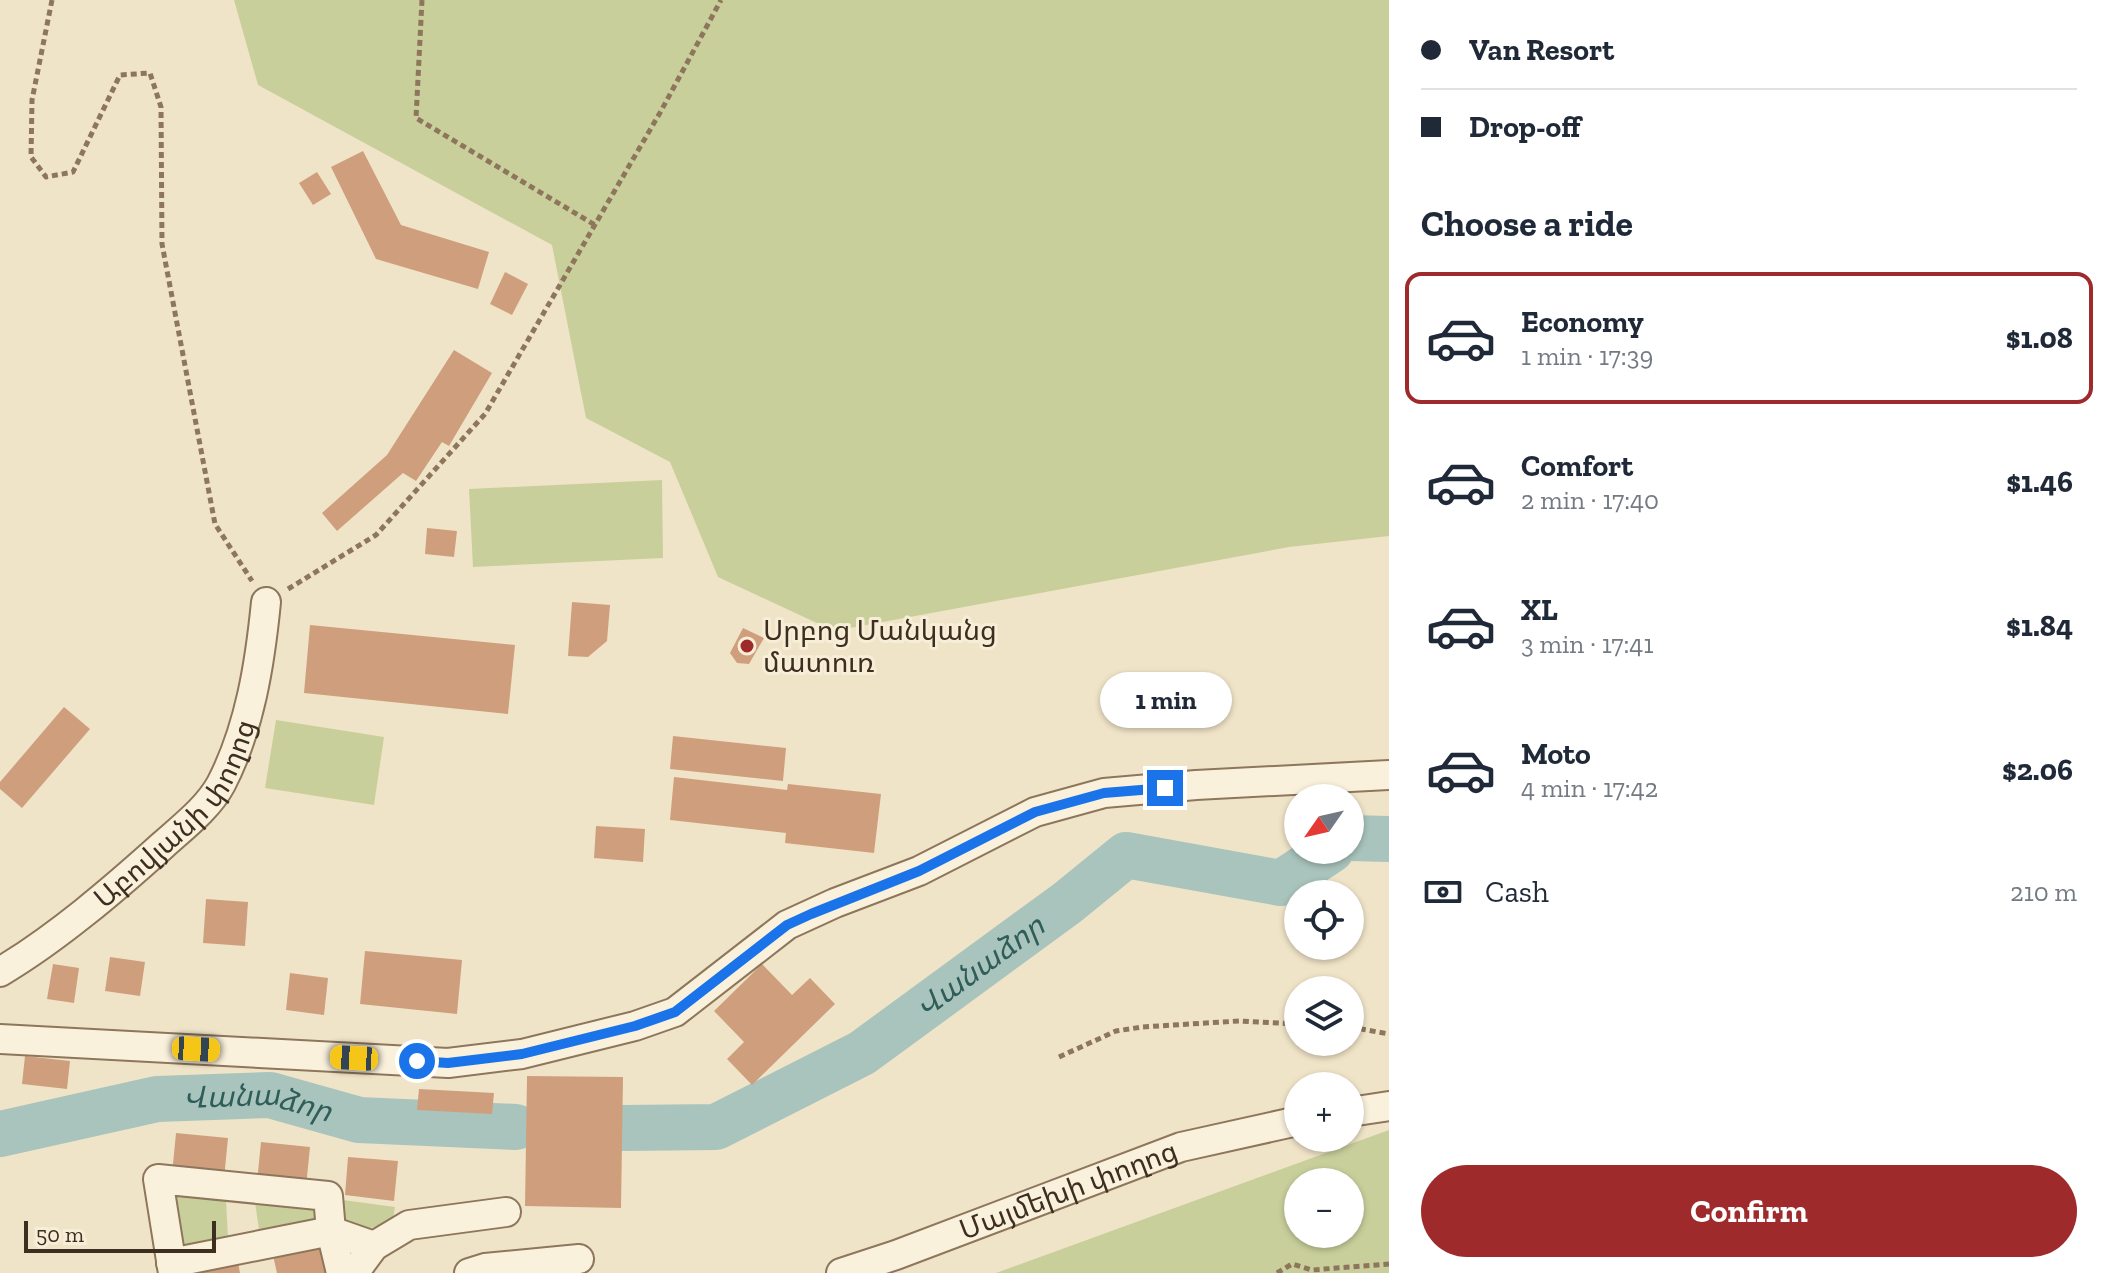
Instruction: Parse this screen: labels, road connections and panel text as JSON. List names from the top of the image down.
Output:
{
  "streets": {
    "street": ["Աբովյանի փողոց", "Մայմեխի փողոց"]
  },
  "water": ["Վանաձոր"],
  "places": ["Սրբոց Մանկանց մատուռ"],
  "scale_bar": "50 m",
  "north": "bottom left",
  "page": {
    "banner": ["Van Resort", "Drop-off"],
    "heading": "Choose a ride",
    "list": [
      {
        "name": "Economy",
        "note": "1 min · 17:39",
        "value": "$1.08"
      },
      {
        "name": "Comfort",
        "note": "2 min · 17:40",
        "value": "$1.46"
      },
      {
        "name": "XL",
        "note": "3 min · 17:41",
        "value": "$1.84"
      },
      {
        "name": "Moto",
        "note": "4 min · 17:42",
        "value": "$2.06"
      }
    ],
    "bubble": "1 min",
    "map_buttons": ["+", "−"],
    "pay": ["Cash", "210 m"],
    "buttons": "Confirm",
    "scale": "50 m"
  }
}
